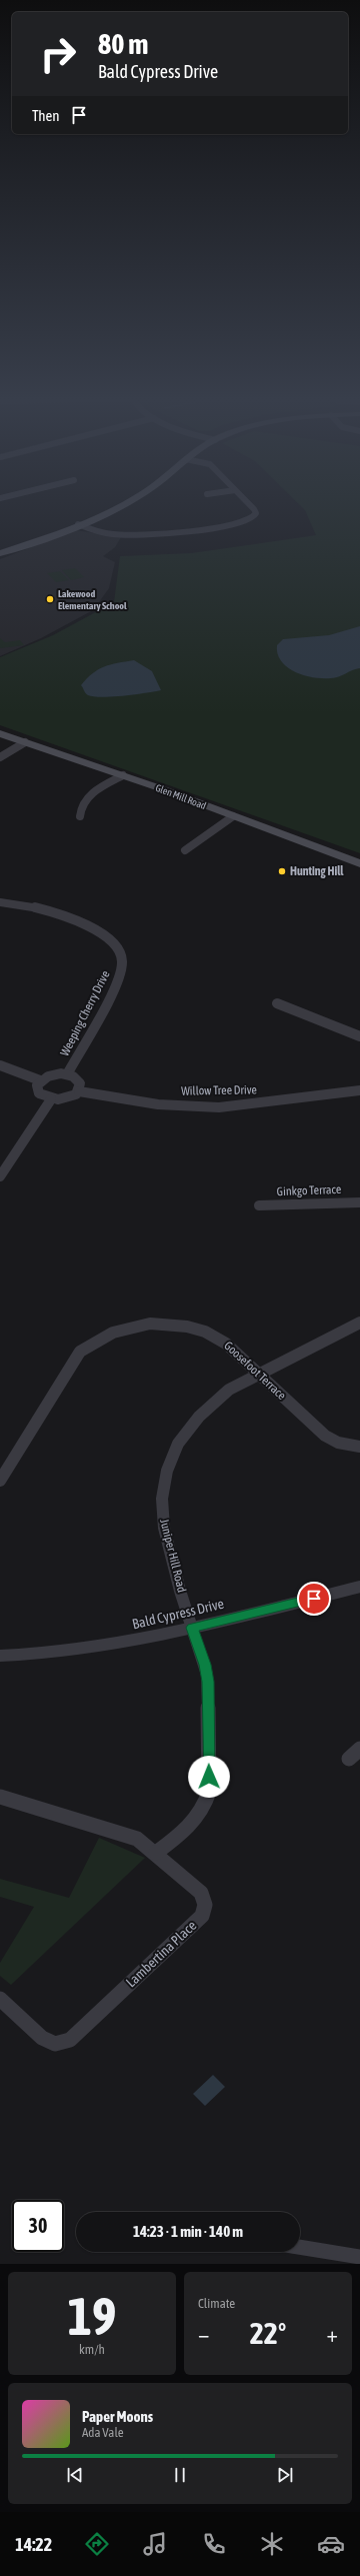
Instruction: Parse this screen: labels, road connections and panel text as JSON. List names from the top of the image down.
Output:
{
  "streets": {
    "main road": ["Glen Mill Road"],
    "street": [
      "Weeping Cherry Drive",
      "Willow Tree Drive",
      "Ginkgo Terrace",
      "Goosefoot Terrace",
      "Juniper Hill Road",
      "Bald Cypress Drive",
      "Lambertina Place"
    ]
  },
  "crossings": [
    ["Weeping Cherry Drive", "Willow Tree Drive"],
    ["Goosefoot Terrace", "Juniper Hill Road"],
    ["Juniper Hill Road", "Bald Cypress Drive"],
    ["Juniper Hill Road", "Lambertina Place"]
  ],
  "places": ["Lakewood Elementary School", "Hunting Hill"],
  "page": {
    "turn": ["80 m", "Bald Cypress Drive"],
    "then": "Then",
    "limit": "30",
    "trip": "14:23 · 1 min · 140 m",
    "tile": [
      ["19", "km/h"],
      "Climate"
    ],
    "heat": ["−", "22°", "+"],
    "song": ["Paper Moons", "Ada Vale"],
    "tabs": "14:22"
  }
}
